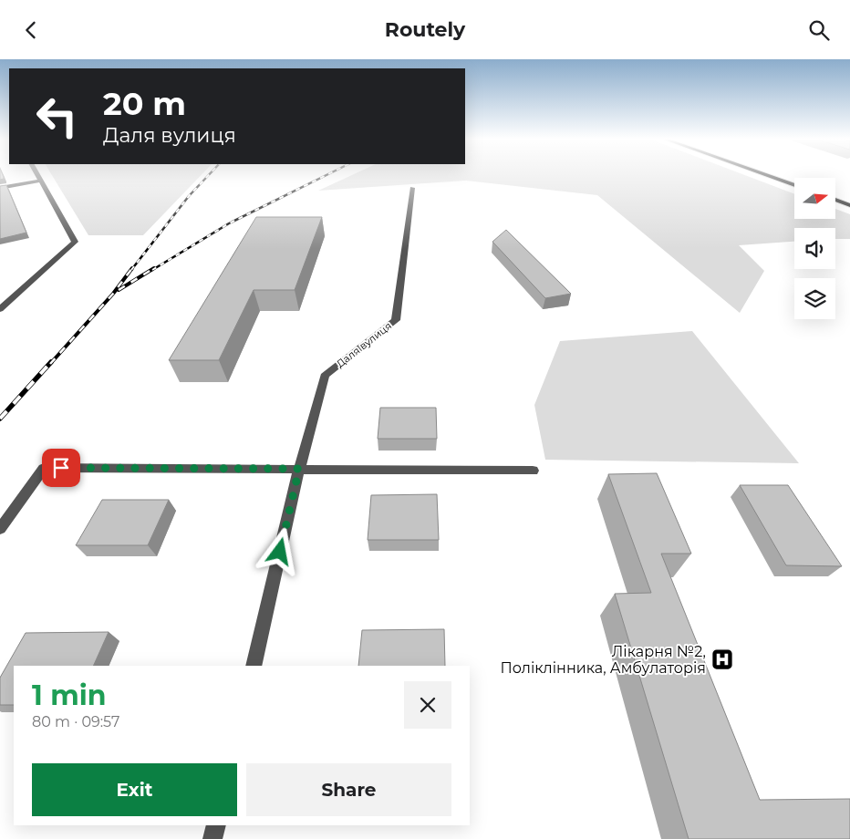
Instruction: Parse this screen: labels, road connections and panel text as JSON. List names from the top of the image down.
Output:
{
  "streets": {
    "street": ["Даля вулиця"]
  },
  "places": {
    "hospital": ["Лікарня №2, Поліклінника, Амбулаторія"]
  },
  "north": "right",
  "page": {
    "header": "Routely",
    "turn": ["20 m", "Даля вулиця"],
    "heading": ["1 min", "80 m · 09:57"],
    "buttons": ["Exit", "Share"]
  }
}
